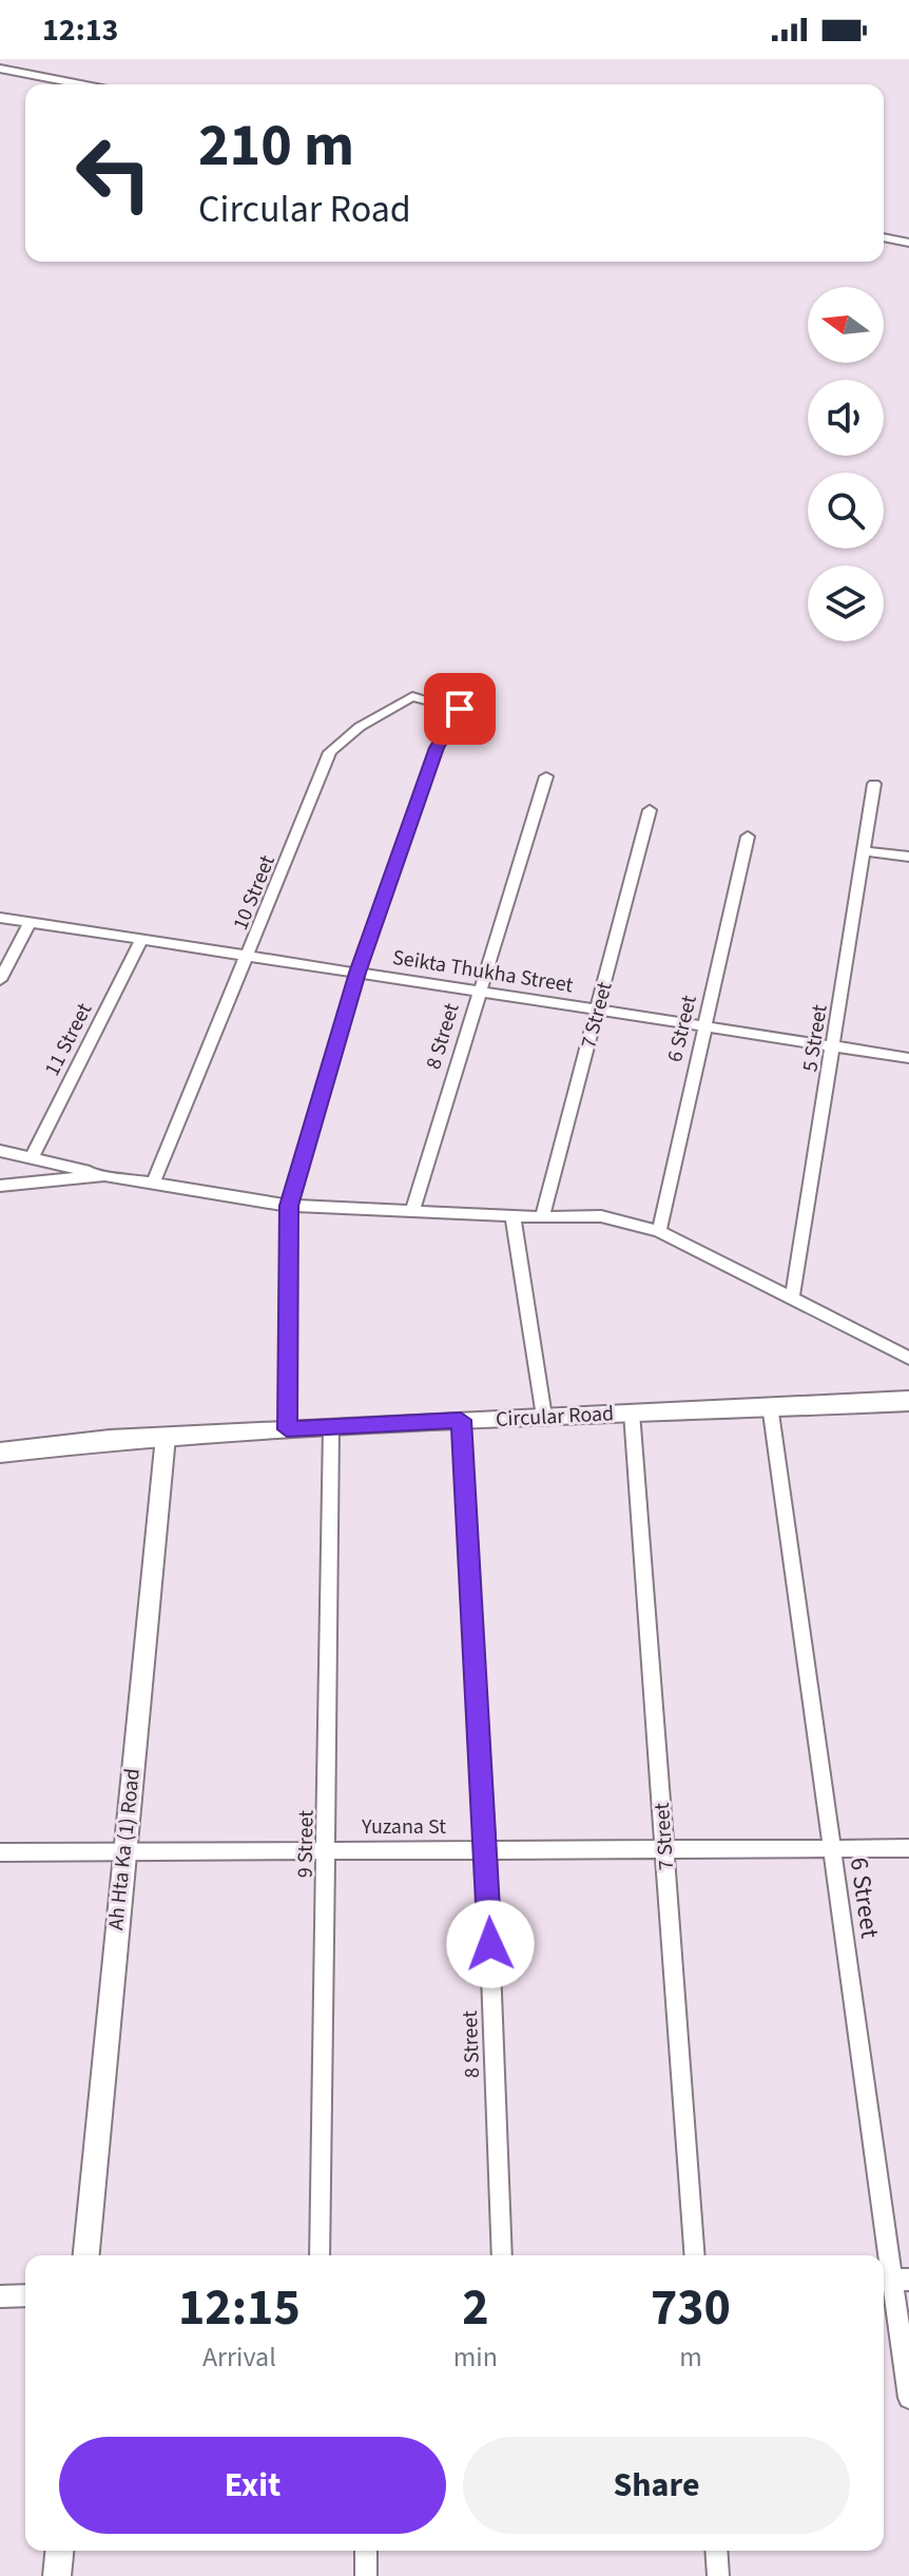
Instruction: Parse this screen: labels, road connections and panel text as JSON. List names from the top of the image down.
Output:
{
  "streets": {
    "main road": ["Circular Road"],
    "street": [
      "10 Street",
      "Seikta Thukha Street",
      "7 Street",
      "6 Street",
      "8 Street",
      "5 Street",
      "11 Street",
      "Yuzana St",
      "9 Street",
      "Ah Hta Ka (1) Road"
    ]
  },
  "crossings": [
    ["10 Street", "Seikta Thukha Street"],
    ["Seikta Thukha Street", "7 Street"],
    ["Seikta Thukha Street", "6 Street"],
    ["Seikta Thukha Street", "8 Street"],
    ["Seikta Thukha Street", "5 Street"],
    ["Seikta Thukha Street", "11 Street"],
    ["7 Street", "Circular Road"],
    ["7 Street", "Yuzana St"],
    ["6 Street", "Circular Road"],
    ["6 Street", "Yuzana St"],
    ["8 Street", "Circular Road"],
    ["8 Street", "Yuzana St"],
    ["Circular Road", "9 Street"],
    ["Circular Road", "Ah Hta Ka (1) Road"],
    ["Yuzana St", "9 Street"],
    ["Yuzana St", "Ah Hta Ka (1) Road"]
  ],
  "north": "left",
  "page": {
    "status": "12:13",
    "turn": ["210 m", "Circular Road"],
    "eta": [
      "12:15",
      "Arrival",
      "2",
      "min",
      "730",
      "m"
    ],
    "buttons": ["Exit", "Share"]
  }
}
